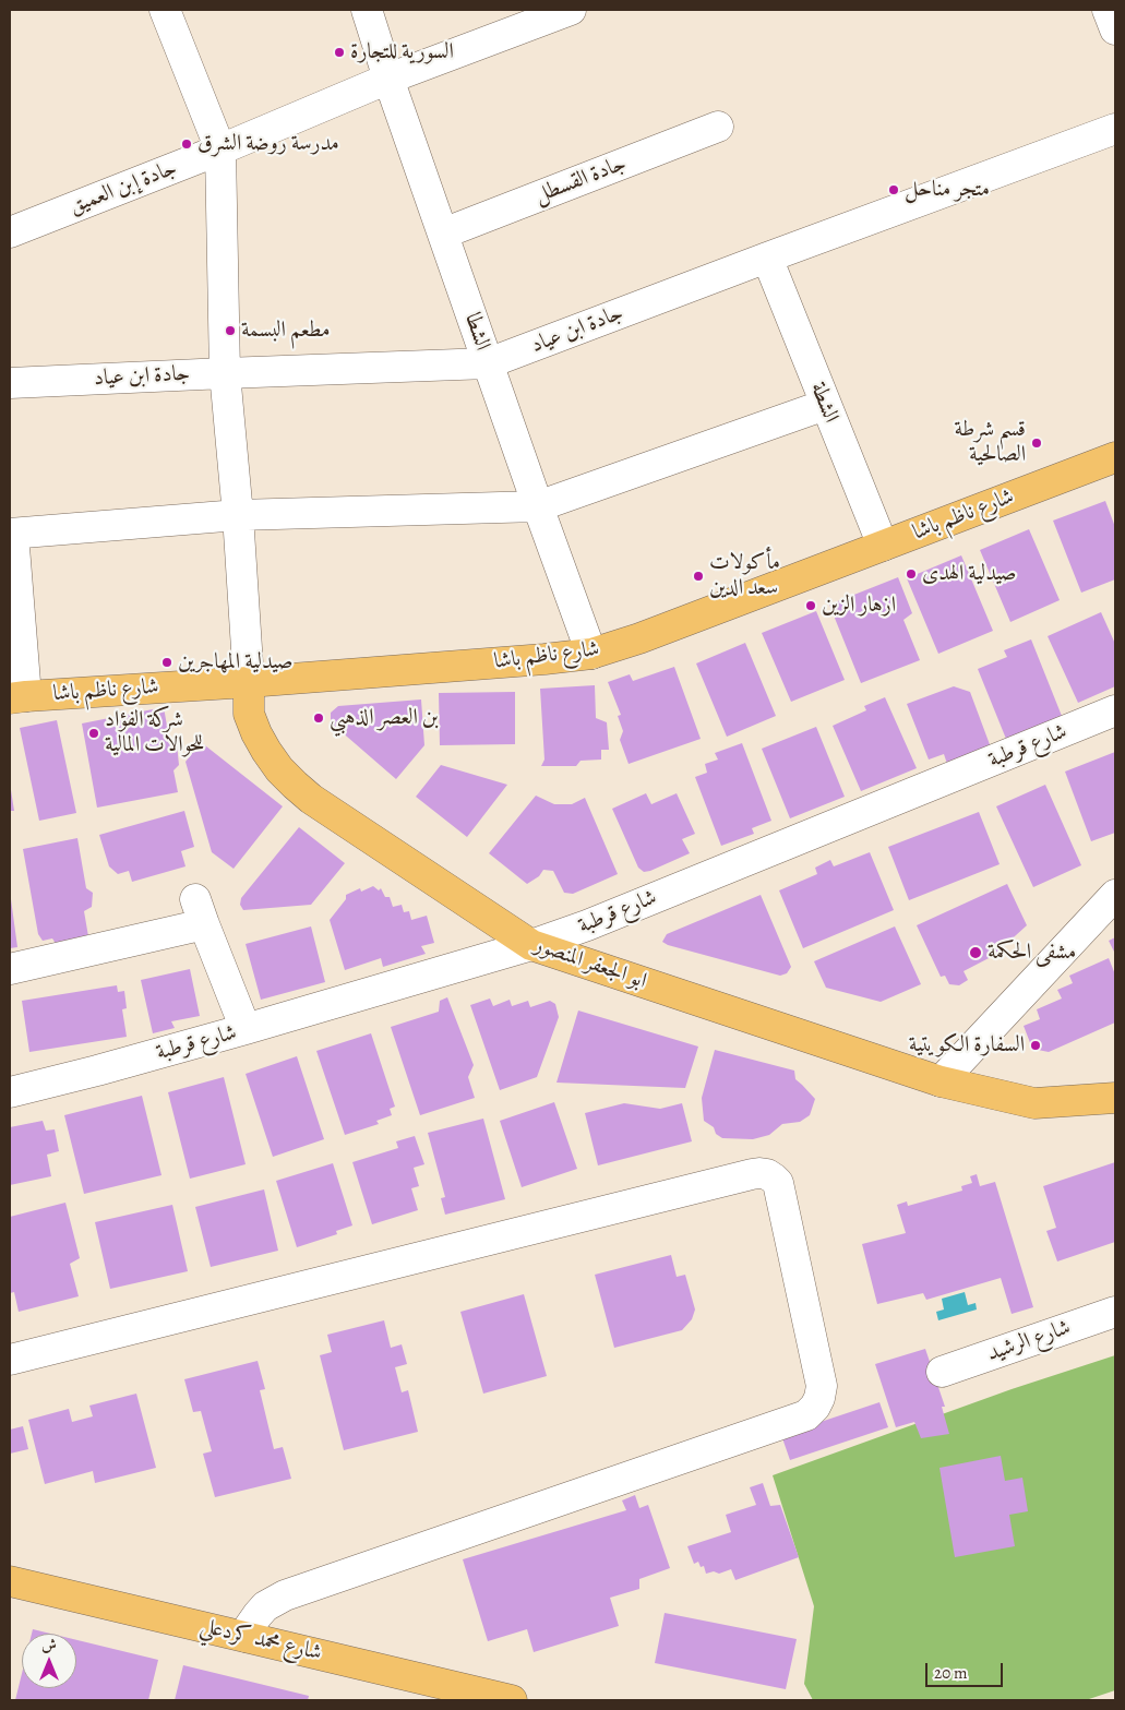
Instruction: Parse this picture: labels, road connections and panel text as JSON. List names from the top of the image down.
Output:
{
  "streets": {
    "main road": ["شارع ناظم باشا", "ابو الجعفر المنصور", "شارع محمد كردعلي"],
    "street": [
      "جادة القسطل",
      "جادة إبن العميق",
      "جادة ابن عياد",
      "الشطا",
      "الشطة",
      "شارع قرطبة",
      "شارع الرشيد"
    ]
  },
  "crossings": [
    ["جادة القسطل", "الشطا"],
    ["جادة إبن العميق", "الشطا"],
    ["جادة ابن عياد", "الشطا"],
    ["جادة ابن عياد", "الشطة"],
    ["الشطا", "شارع ناظم باشا"],
    ["الشطة", "شارع ناظم باشا"],
    ["شارع ناظم باشا", "ابو الجعفر المنصور"],
    ["شارع قرطبة", "ابو الجعفر المنصور"]
  ],
  "places": [
    "السورية للتجارة",
    "مدرسة روضة الشرق",
    "متجر مناحل",
    "مطعم البسمة",
    "قسم شرطة الصالحية",
    "صيدلية الهدى",
    "مأكولات سعد الدين",
    "ازهار الزين",
    "صيدلية المهاجرين",
    "بن العصر الذهبي",
    "شركة الفؤاد للحوالات المالية",
    "مشفى الحكمة",
    "السفارة الكويتية"
  ],
  "scale_bar": "20 m",
  "north": "top"
}
